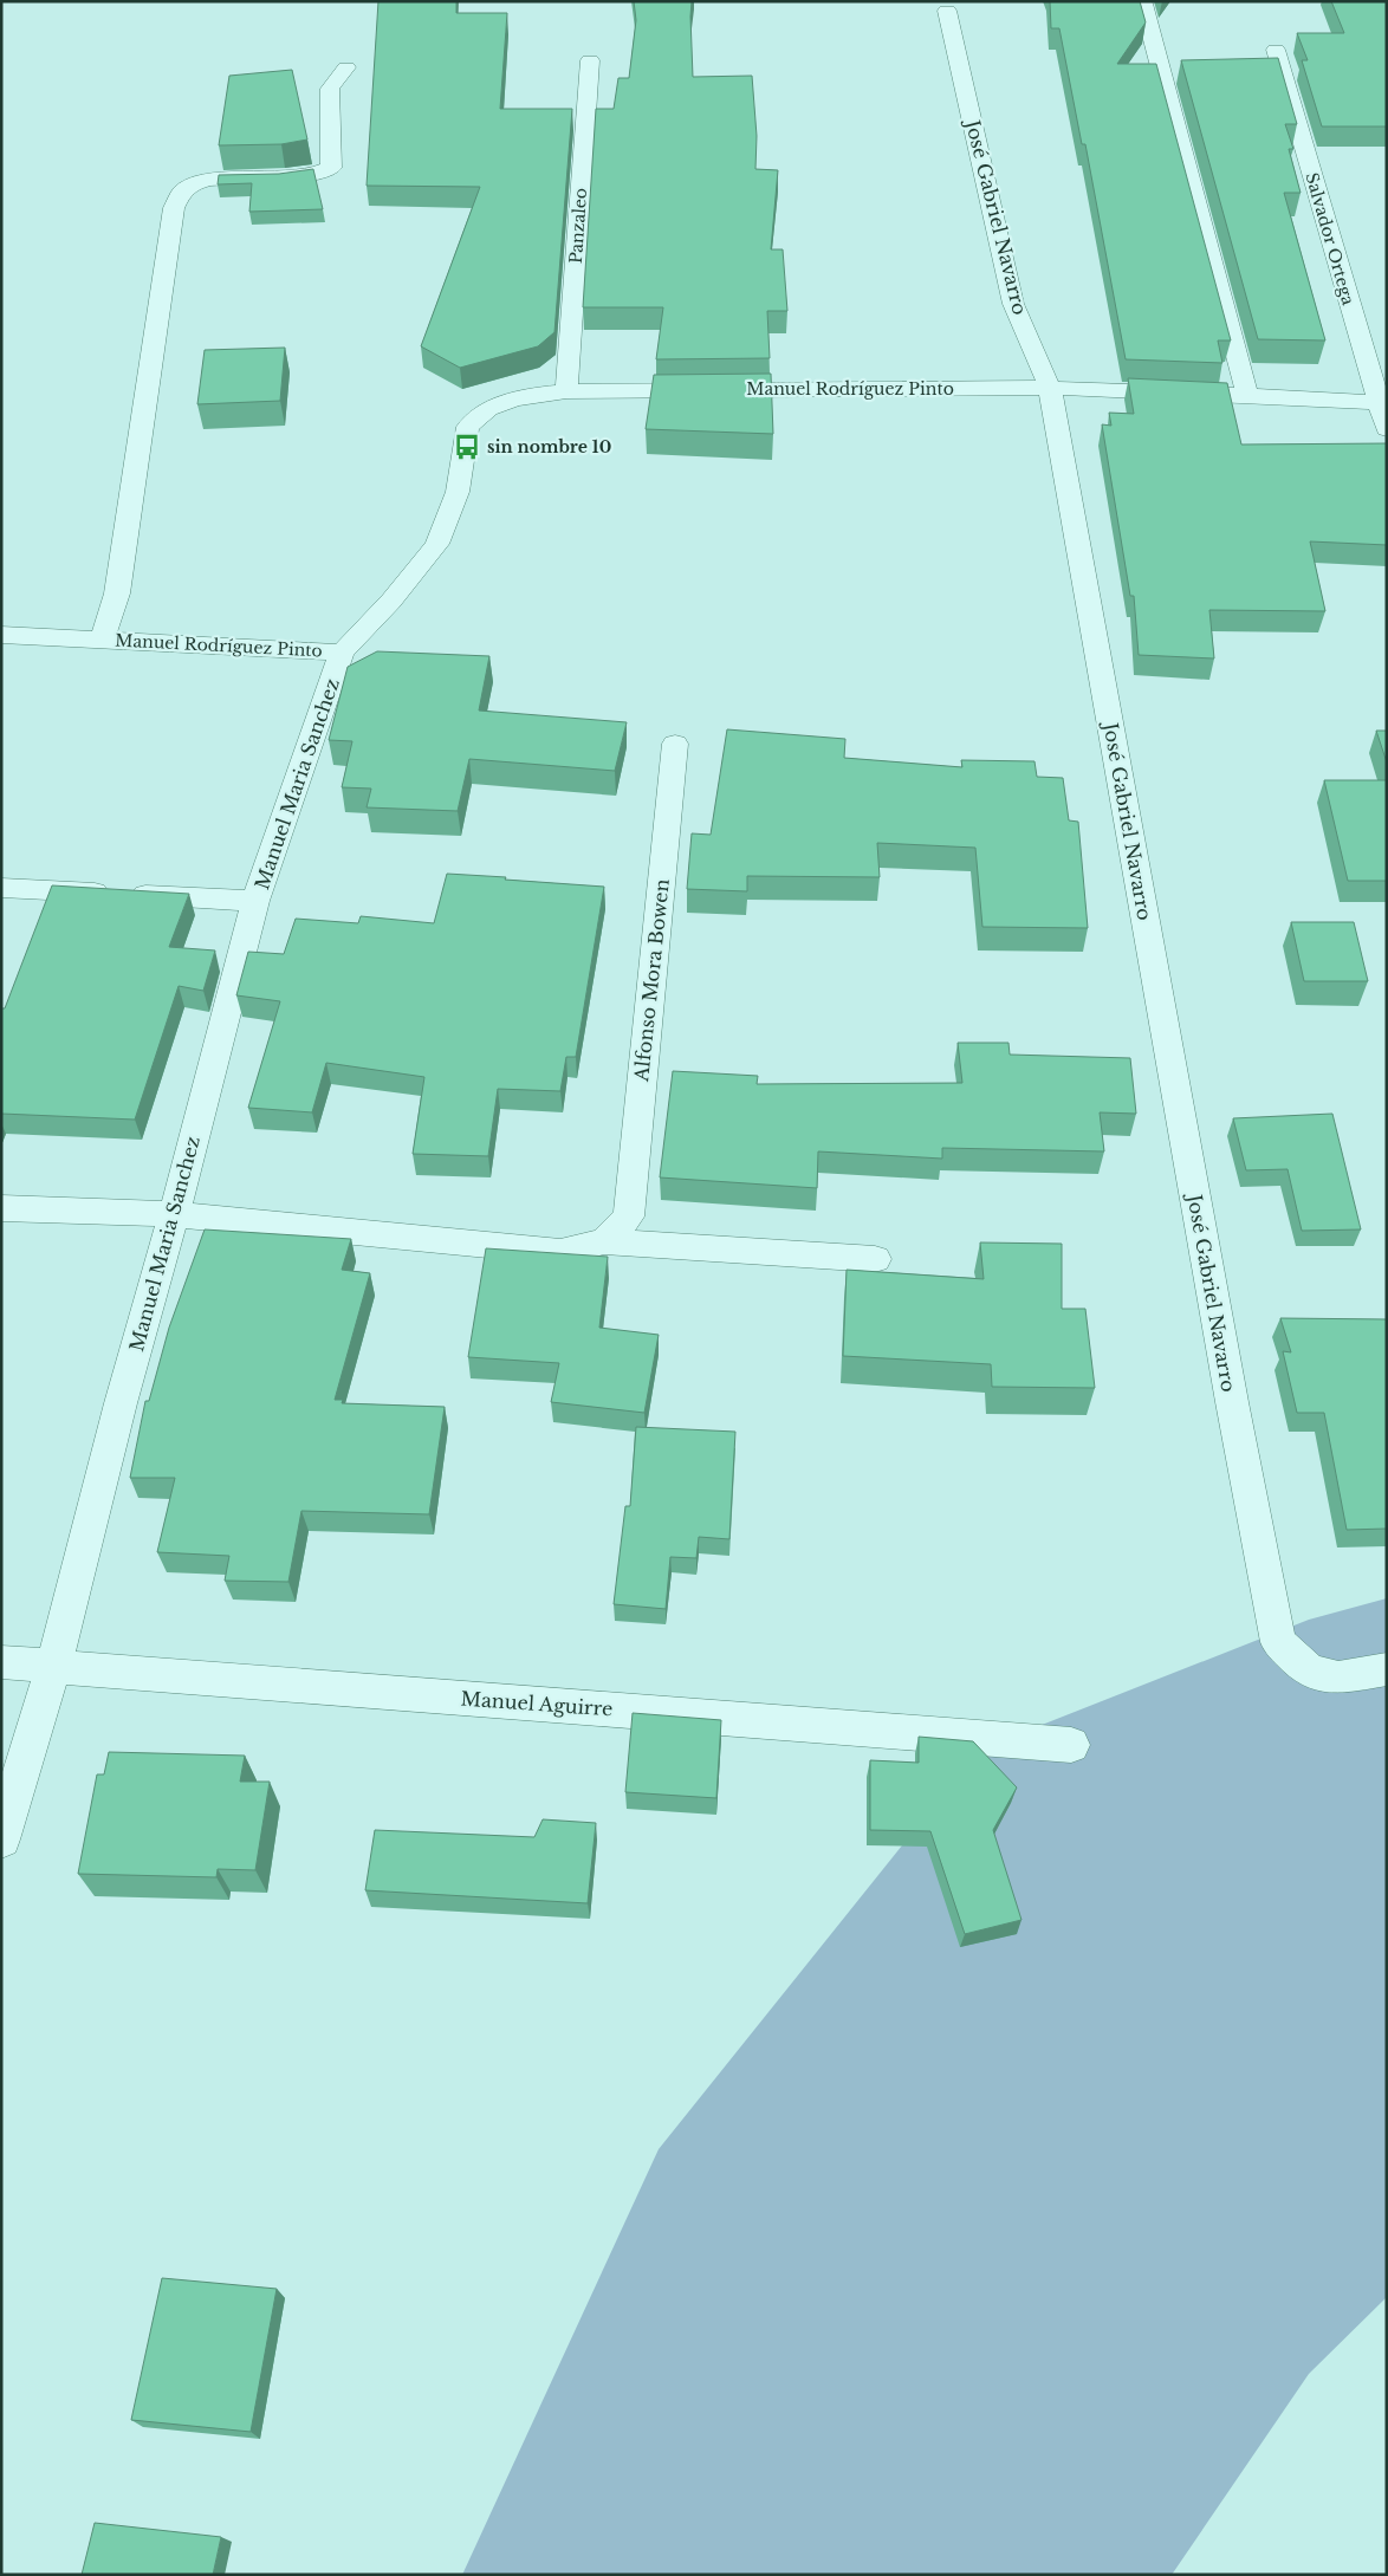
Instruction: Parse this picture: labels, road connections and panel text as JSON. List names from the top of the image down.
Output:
{
  "streets": {
    "street": [
      "José Gabriel Navarro",
      "Panzaleo",
      "Salvador Ortega",
      "Manuel Rodríguez Pinto",
      "Manuel Maria Sanchez",
      "Alfonso Mora Bowen",
      "Manuel Aguirre"
    ]
  },
  "crossings": [
    ["José Gabriel Navarro", "Manuel Rodríguez Pinto"],
    ["Panzaleo", "Manuel Rodríguez Pinto"],
    ["Salvador Ortega", "Manuel Rodríguez Pinto"],
    ["Manuel Rodríguez Pinto", "Manuel Maria Sanchez"],
    ["Manuel Maria Sanchez", "Manuel Aguirre"]
  ],
  "places": {
    "bus stop": ["sin nombre 10"]
  }
}
